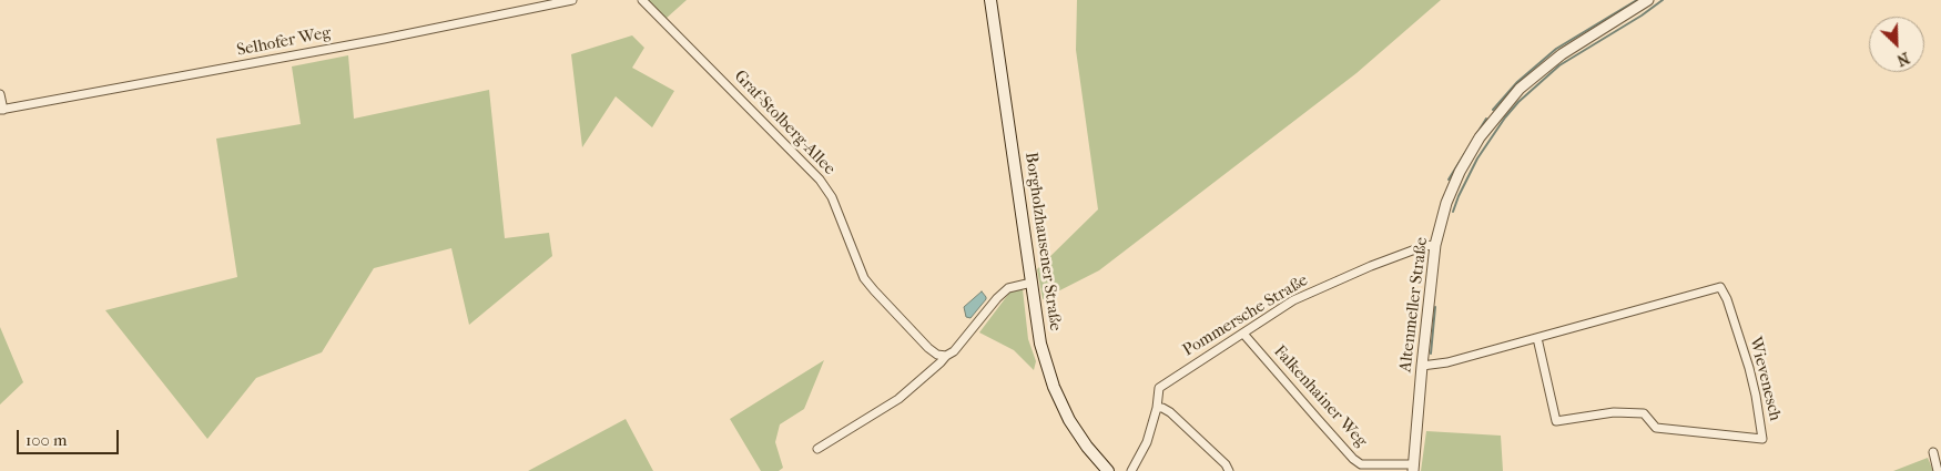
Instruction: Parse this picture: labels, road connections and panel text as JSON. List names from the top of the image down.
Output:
{
  "streets": {
    "main road": ["Borgholzhausener Straße"],
    "street": [
      "Selhofer Weg",
      "Graf-Stolberg-Allee",
      "Altenmeller Straße",
      "Pommersche Straße",
      "Wievenesch",
      "Falkenhainer Weg"
    ]
  },
  "crossings": [
    ["Altenmeller Straße", "Pommersche Straße"],
    ["Altenmeller Straße", "Wievenesch"],
    ["Altenmeller Straße", "Falkenhainer Weg"],
    ["Pommersche Straße", "Falkenhainer Weg"]
  ],
  "scale_bar": "100 m",
  "north": "bottom right"
}
